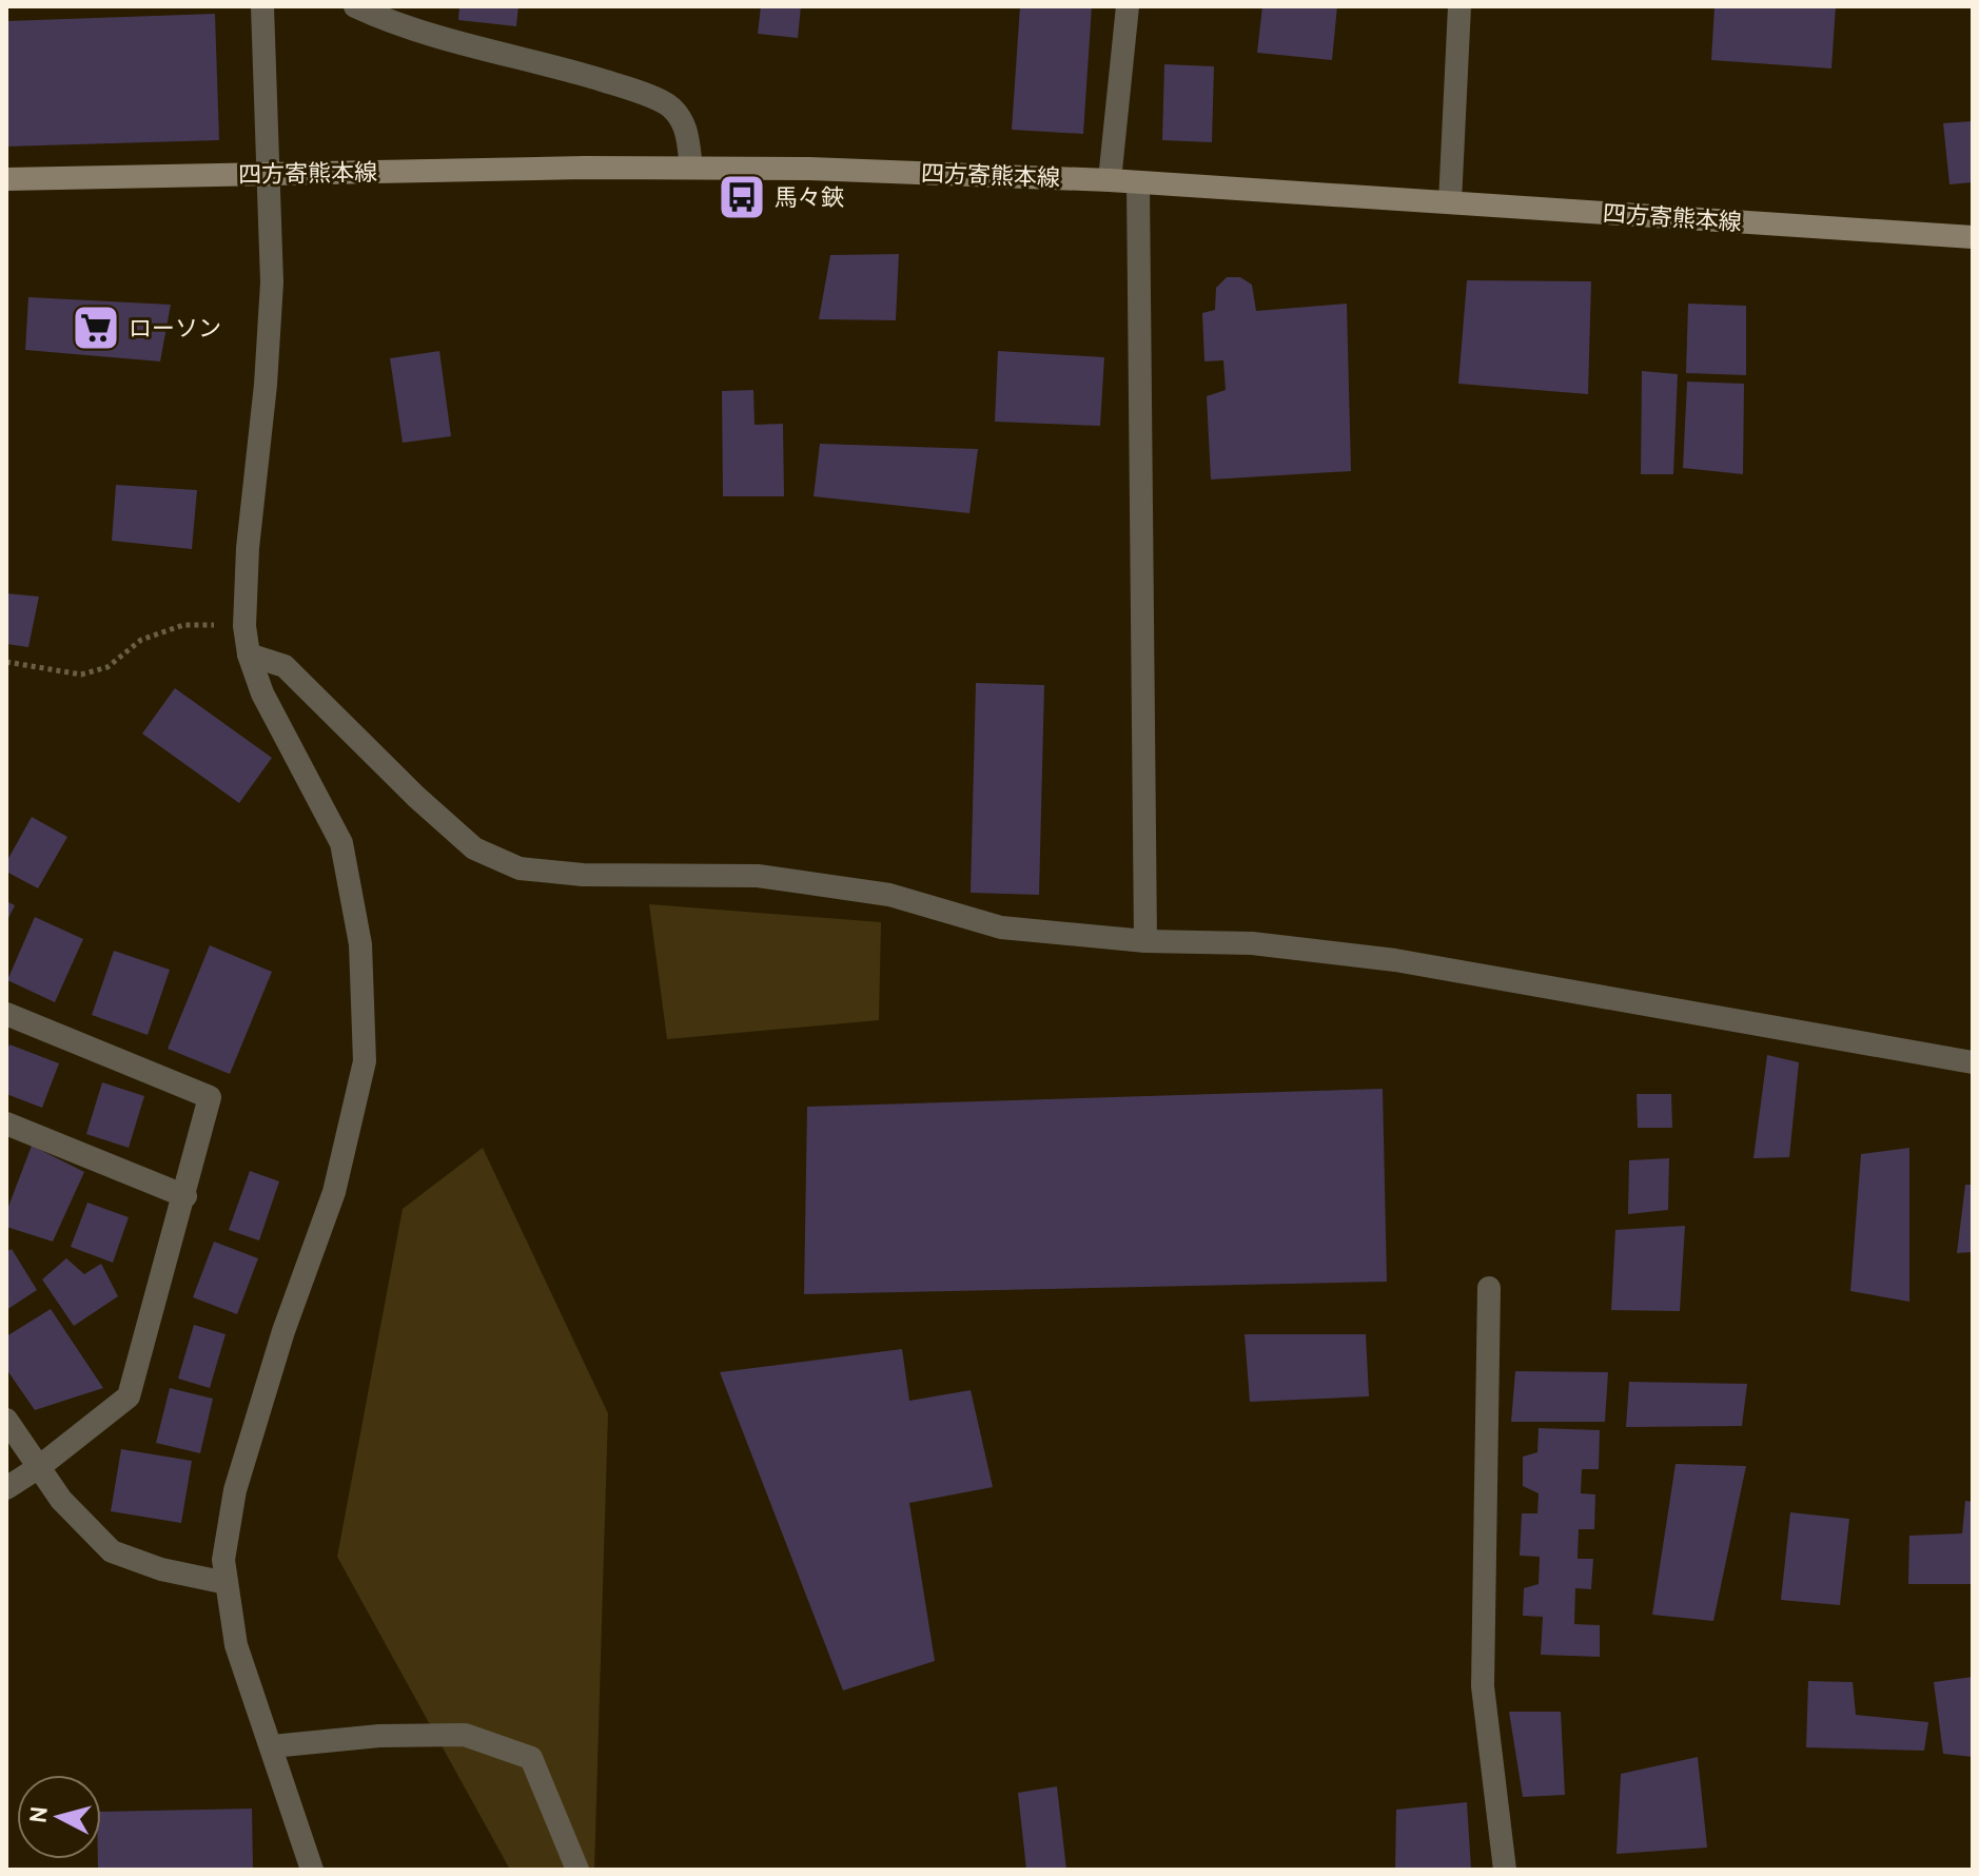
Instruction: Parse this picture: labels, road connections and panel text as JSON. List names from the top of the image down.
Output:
{
  "streets": {
    "main road": ["四方寄熊本線"]
  },
  "places": {
    "bus stop": ["馬々鋏"],
    "supermarket": ["ローソン"]
  },
  "north": "left"
}
